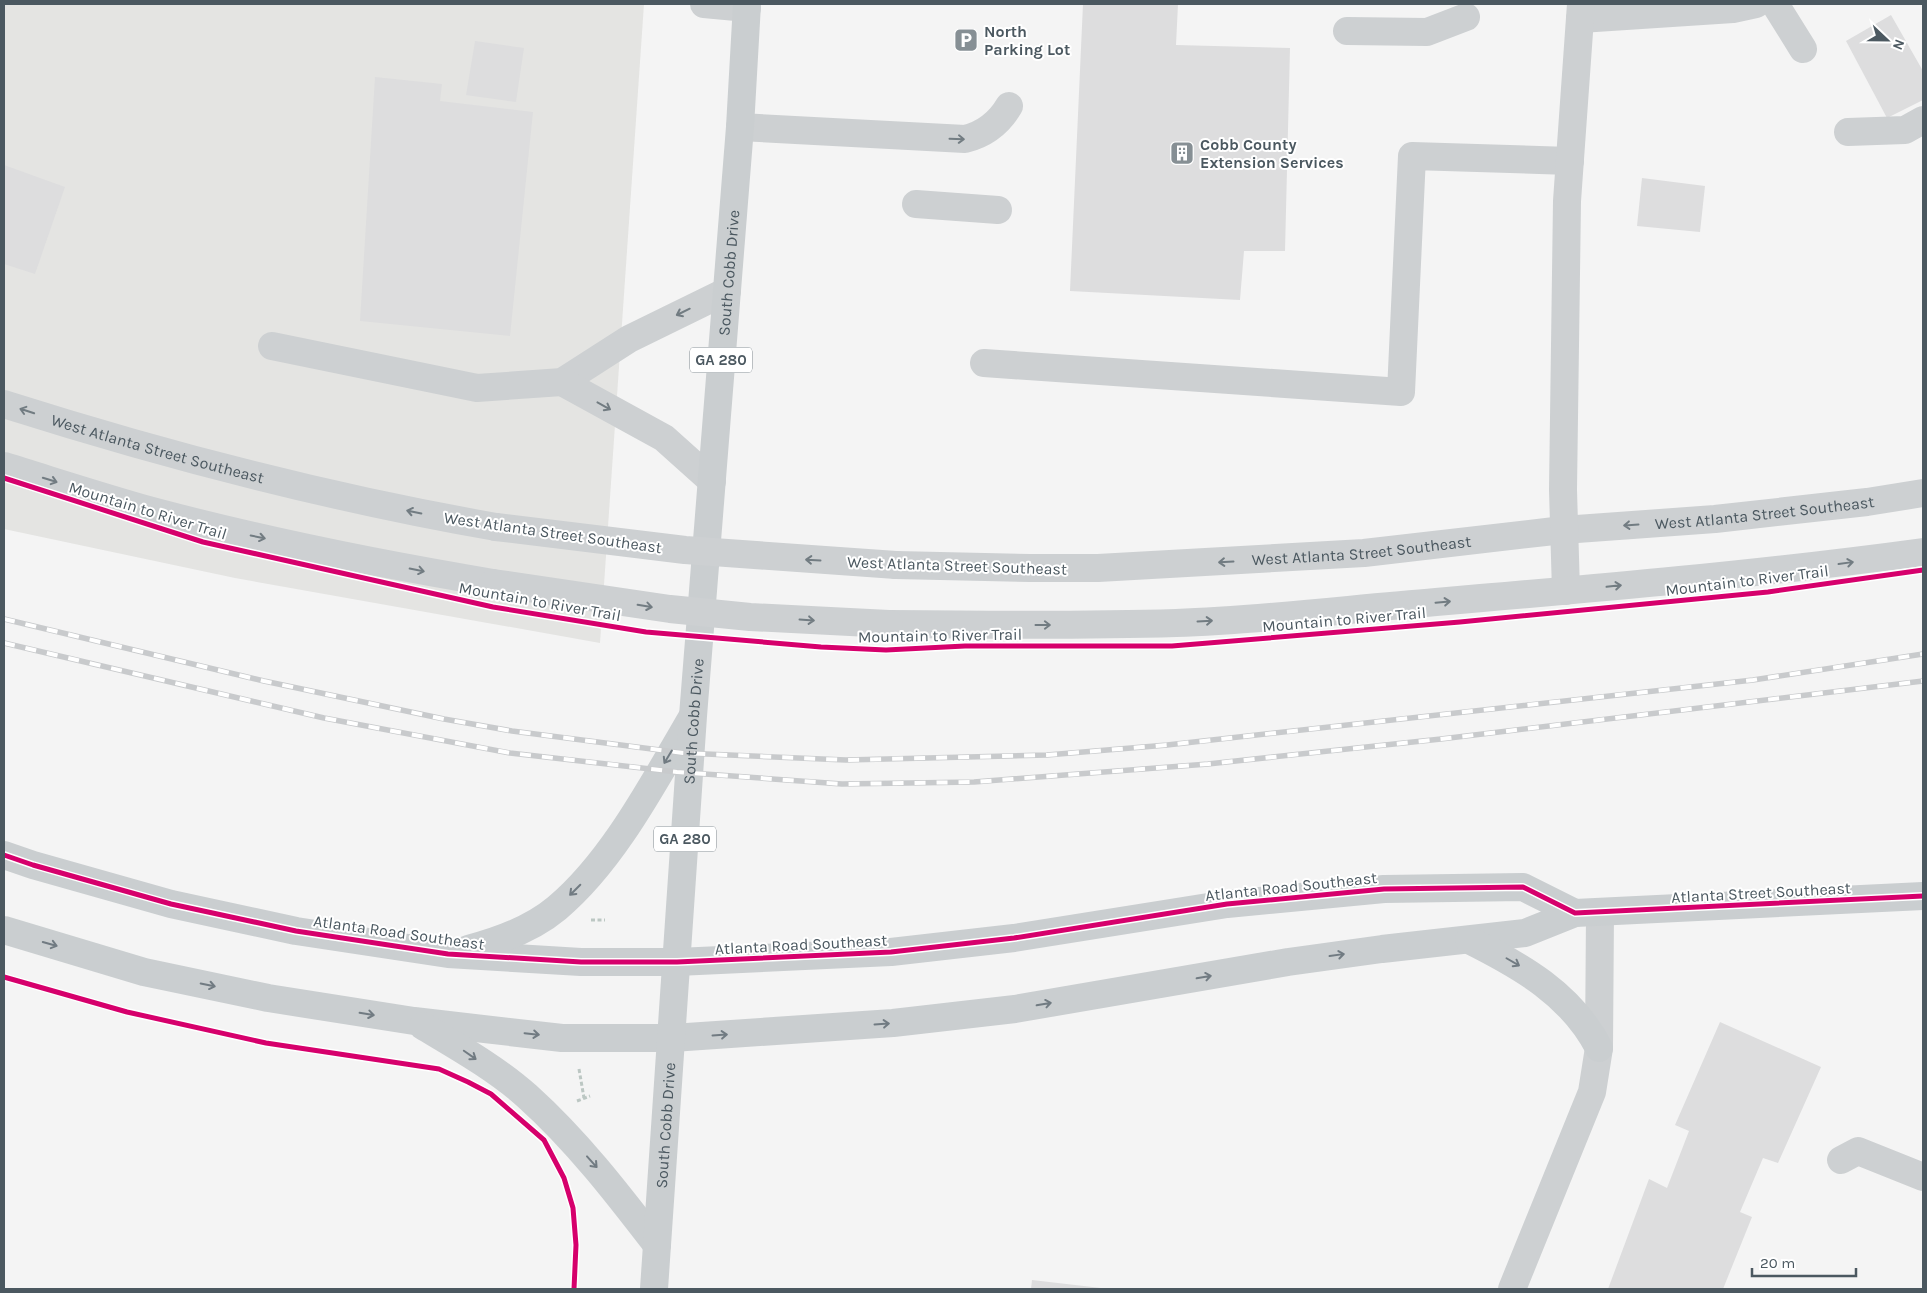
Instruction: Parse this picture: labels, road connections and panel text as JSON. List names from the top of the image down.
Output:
{
  "streets": {
    "main road": [
      "South Cobb Drive",
      "GA 280",
      "Atlanta Road Southeast",
      "Atlanta Street Southeast"
    ],
    "street": ["West Atlanta Street Southeast"],
    "cycle path": ["Mountain to River Trail"]
  },
  "crossings": [
    ["South Cobb Drive", "Atlanta Road Southeast"],
    ["Atlanta Road Southeast", "Atlanta Street Southeast"]
  ],
  "places": {
    "parking": ["North Parking Lot"],
    "building": ["Cobb County Extension Services"]
  },
  "scale_bar": "20 m",
  "north": "right"
}
